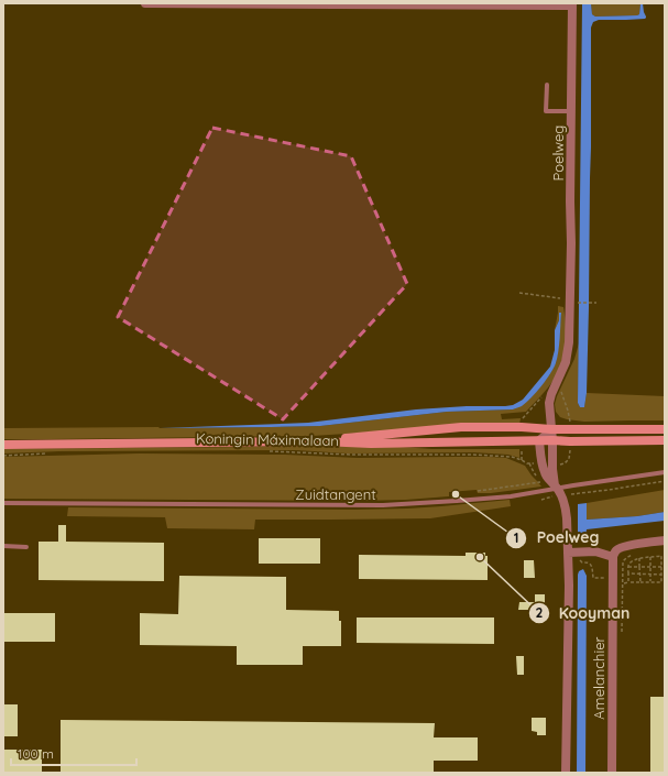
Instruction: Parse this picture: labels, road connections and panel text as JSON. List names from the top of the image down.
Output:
{
  "streets": {
    "main road": ["Koningin Máximalaan"],
    "street": ["Poelweg", "Amelanchier"],
    "lane": ["Zuidtangent"]
  },
  "crossings": [
    ["Poelweg", "Koningin Máximalaan"],
    ["Poelweg", "Zuidtangent"]
  ],
  "places": ["Poelweg", "Kooyman"],
  "scale_bar": "100 m"
}
